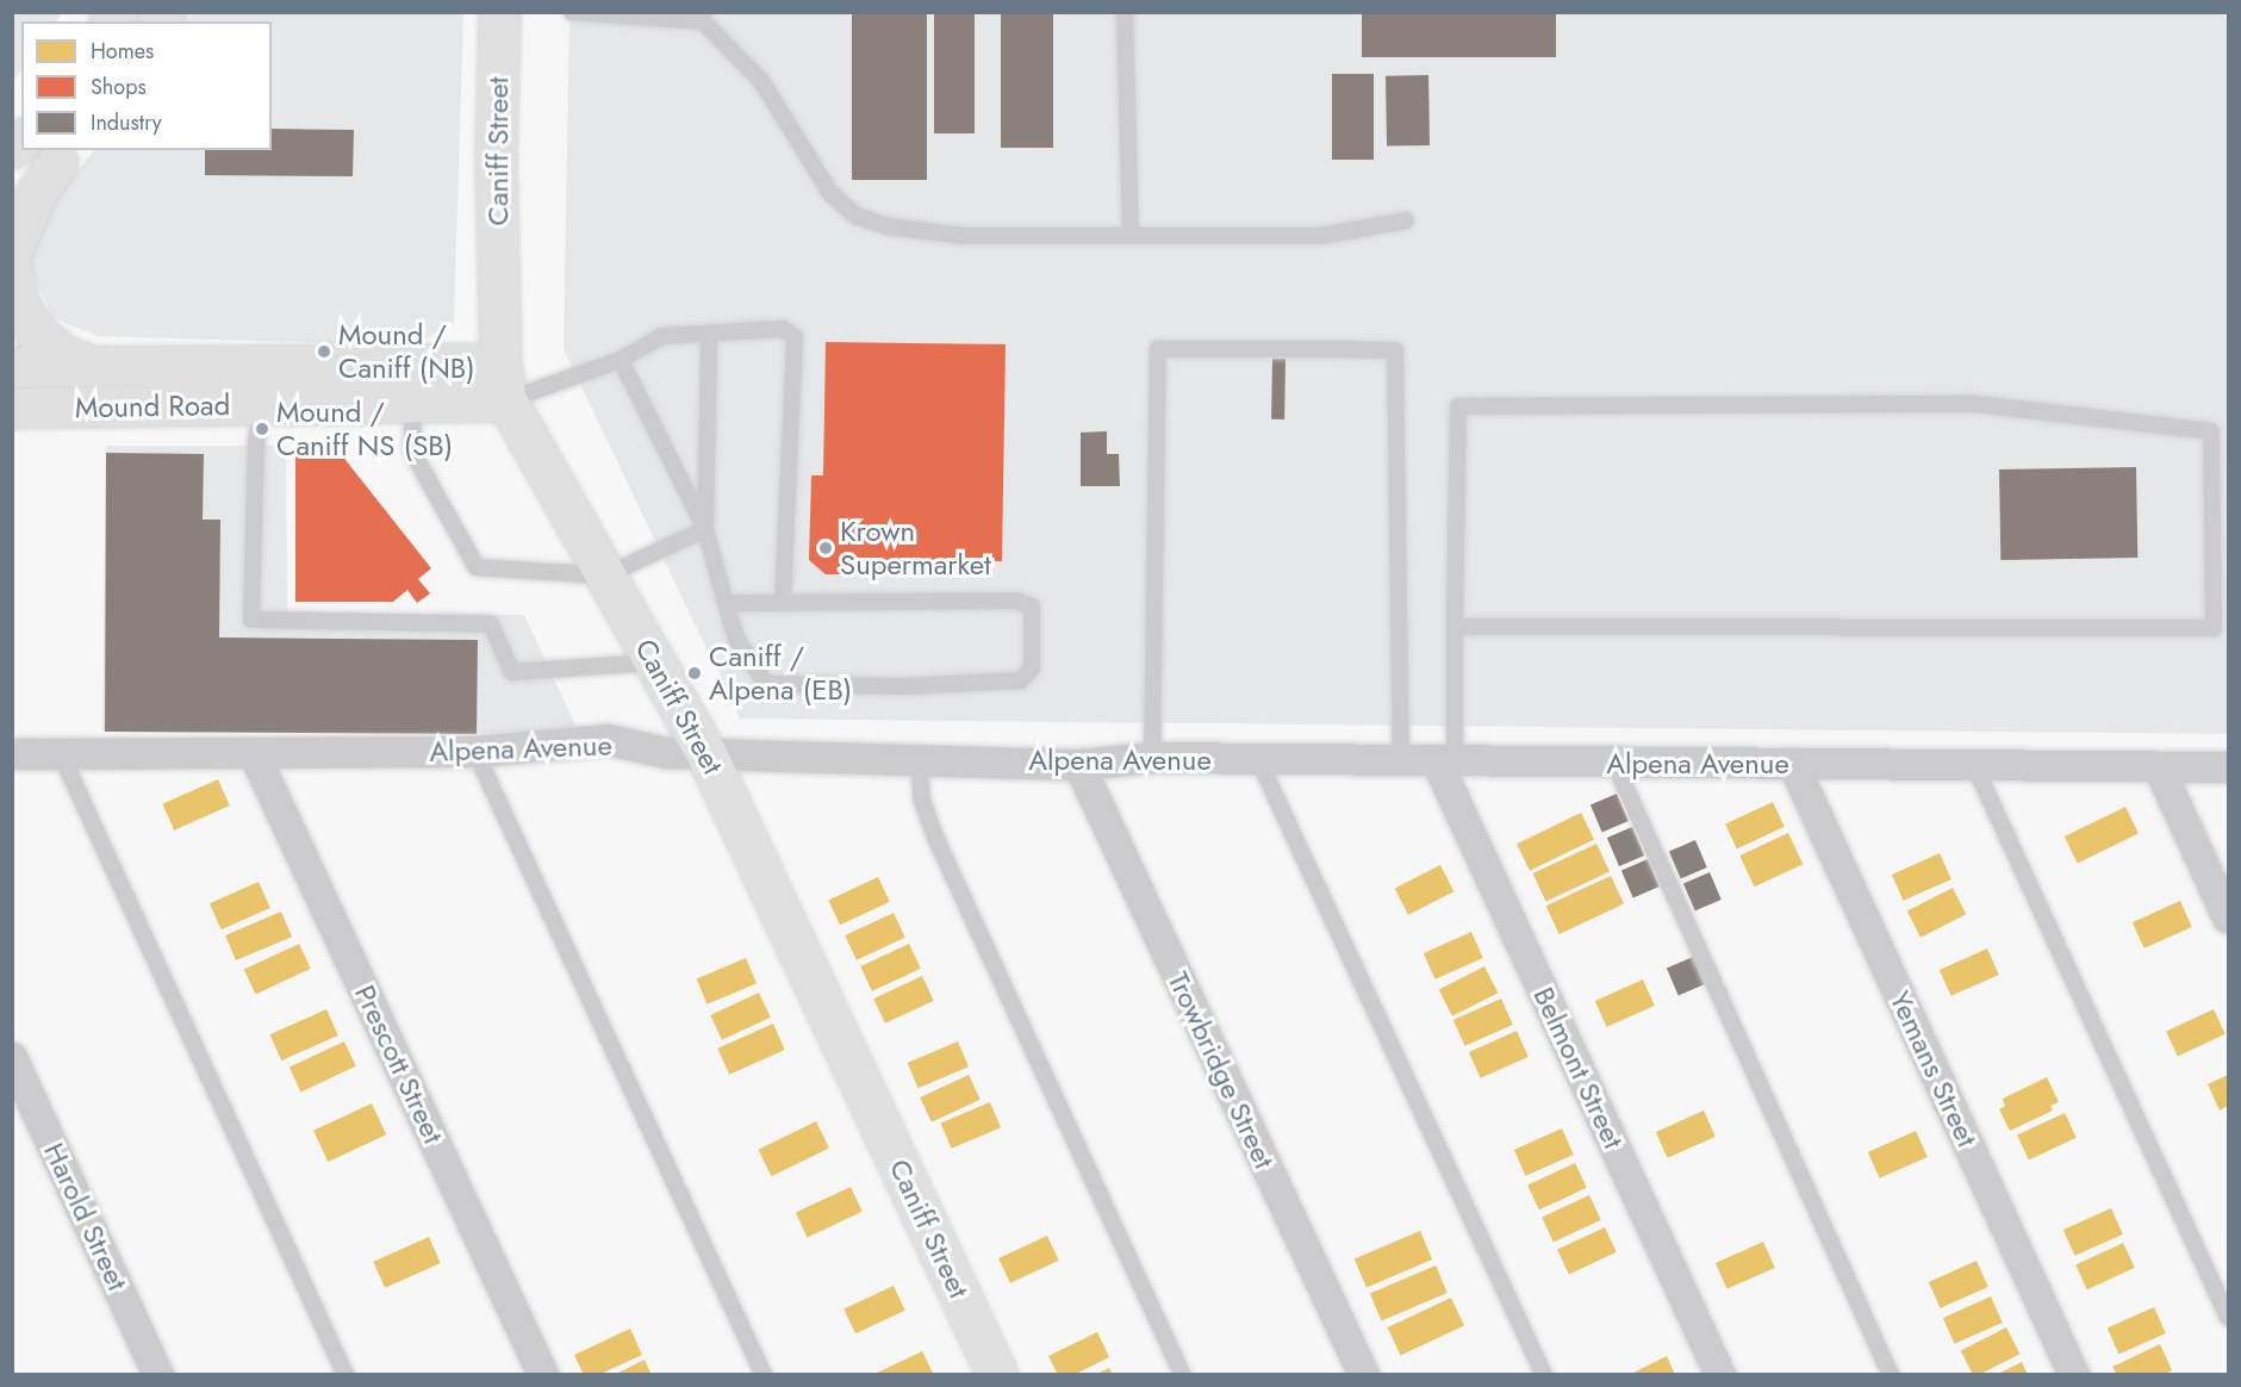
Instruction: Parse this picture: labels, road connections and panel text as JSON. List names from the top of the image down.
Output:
{
  "streets": {
    "street": [
      "Caniff Street",
      "Mound Road",
      "Alpena Avenue",
      "Prescott Street",
      "Belmont Street",
      "Yemans Street",
      "Trowbridge Street",
      "Harold Street"
    ]
  },
  "crossings": [
    ["Caniff Street", "Mound Road"],
    ["Caniff Street", "Alpena Avenue"],
    ["Alpena Avenue", "Prescott Street"],
    ["Alpena Avenue", "Belmont Street"],
    ["Alpena Avenue", "Yemans Street"],
    ["Alpena Avenue", "Trowbridge Street"]
  ],
  "places": [
    "Mound / Caniff (NB)",
    "Mound / Caniff NS (SB)",
    "Krown Supermarket",
    "Caniff / Alpena (EB)"
  ],
  "legend": ["Homes", "Shops", "Industry"]
}
